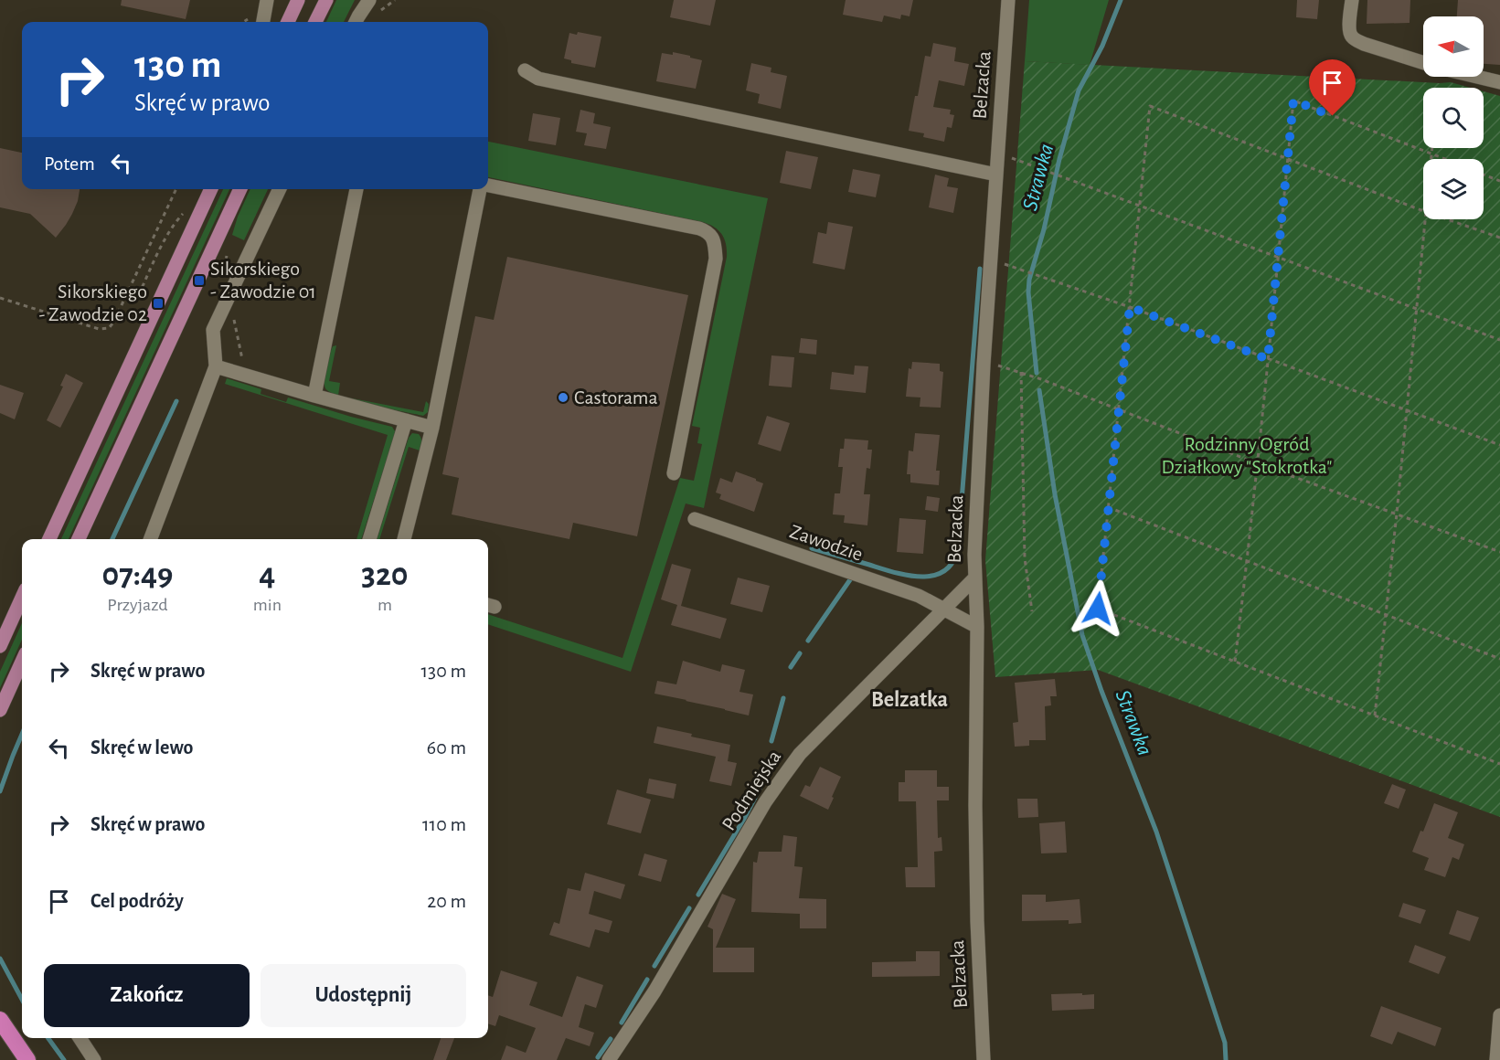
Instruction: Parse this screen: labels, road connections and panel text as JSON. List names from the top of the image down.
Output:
{
  "streets": {
    "street": ["Belzacka", "Zawodzie", "Podmiejska"]
  },
  "crossings": [
    ["Belzacka", "Zawodzie"],
    ["Belzacka", "Podmiejska"],
    ["Zawodzie", "Podmiejska"]
  ],
  "districts": ["Belzatka"],
  "water": ["Strawka"],
  "parks": ["Rodzinny Ogród Działkowy \"Stokrotka\""],
  "places": {
    "transit": ["Sikorskiego - Zawodzie 01", "Sikorskiego - Zawodzie 02"],
    "other": ["Castorama"]
  },
  "north": "left",
  "page": {
    "turn": ["130 m", "Skręć w prawo"],
    "then": "Potem",
    "eta": [
      "07:49",
      "Przyjazd",
      "4",
      "min",
      "320",
      "m"
    ],
    "list": [
      {
        "name": "Skręć w prawo",
        "value": "130 m"
      },
      {
        "name": "Skręć w lewo",
        "value": "60 m"
      },
      {
        "name": "Skręć w prawo",
        "value": "110 m"
      },
      {
        "name": "Cel podróży",
        "value": "20 m"
      }
    ],
    "buttons": ["Zakończ", "Udostępnij"]
  }
}
